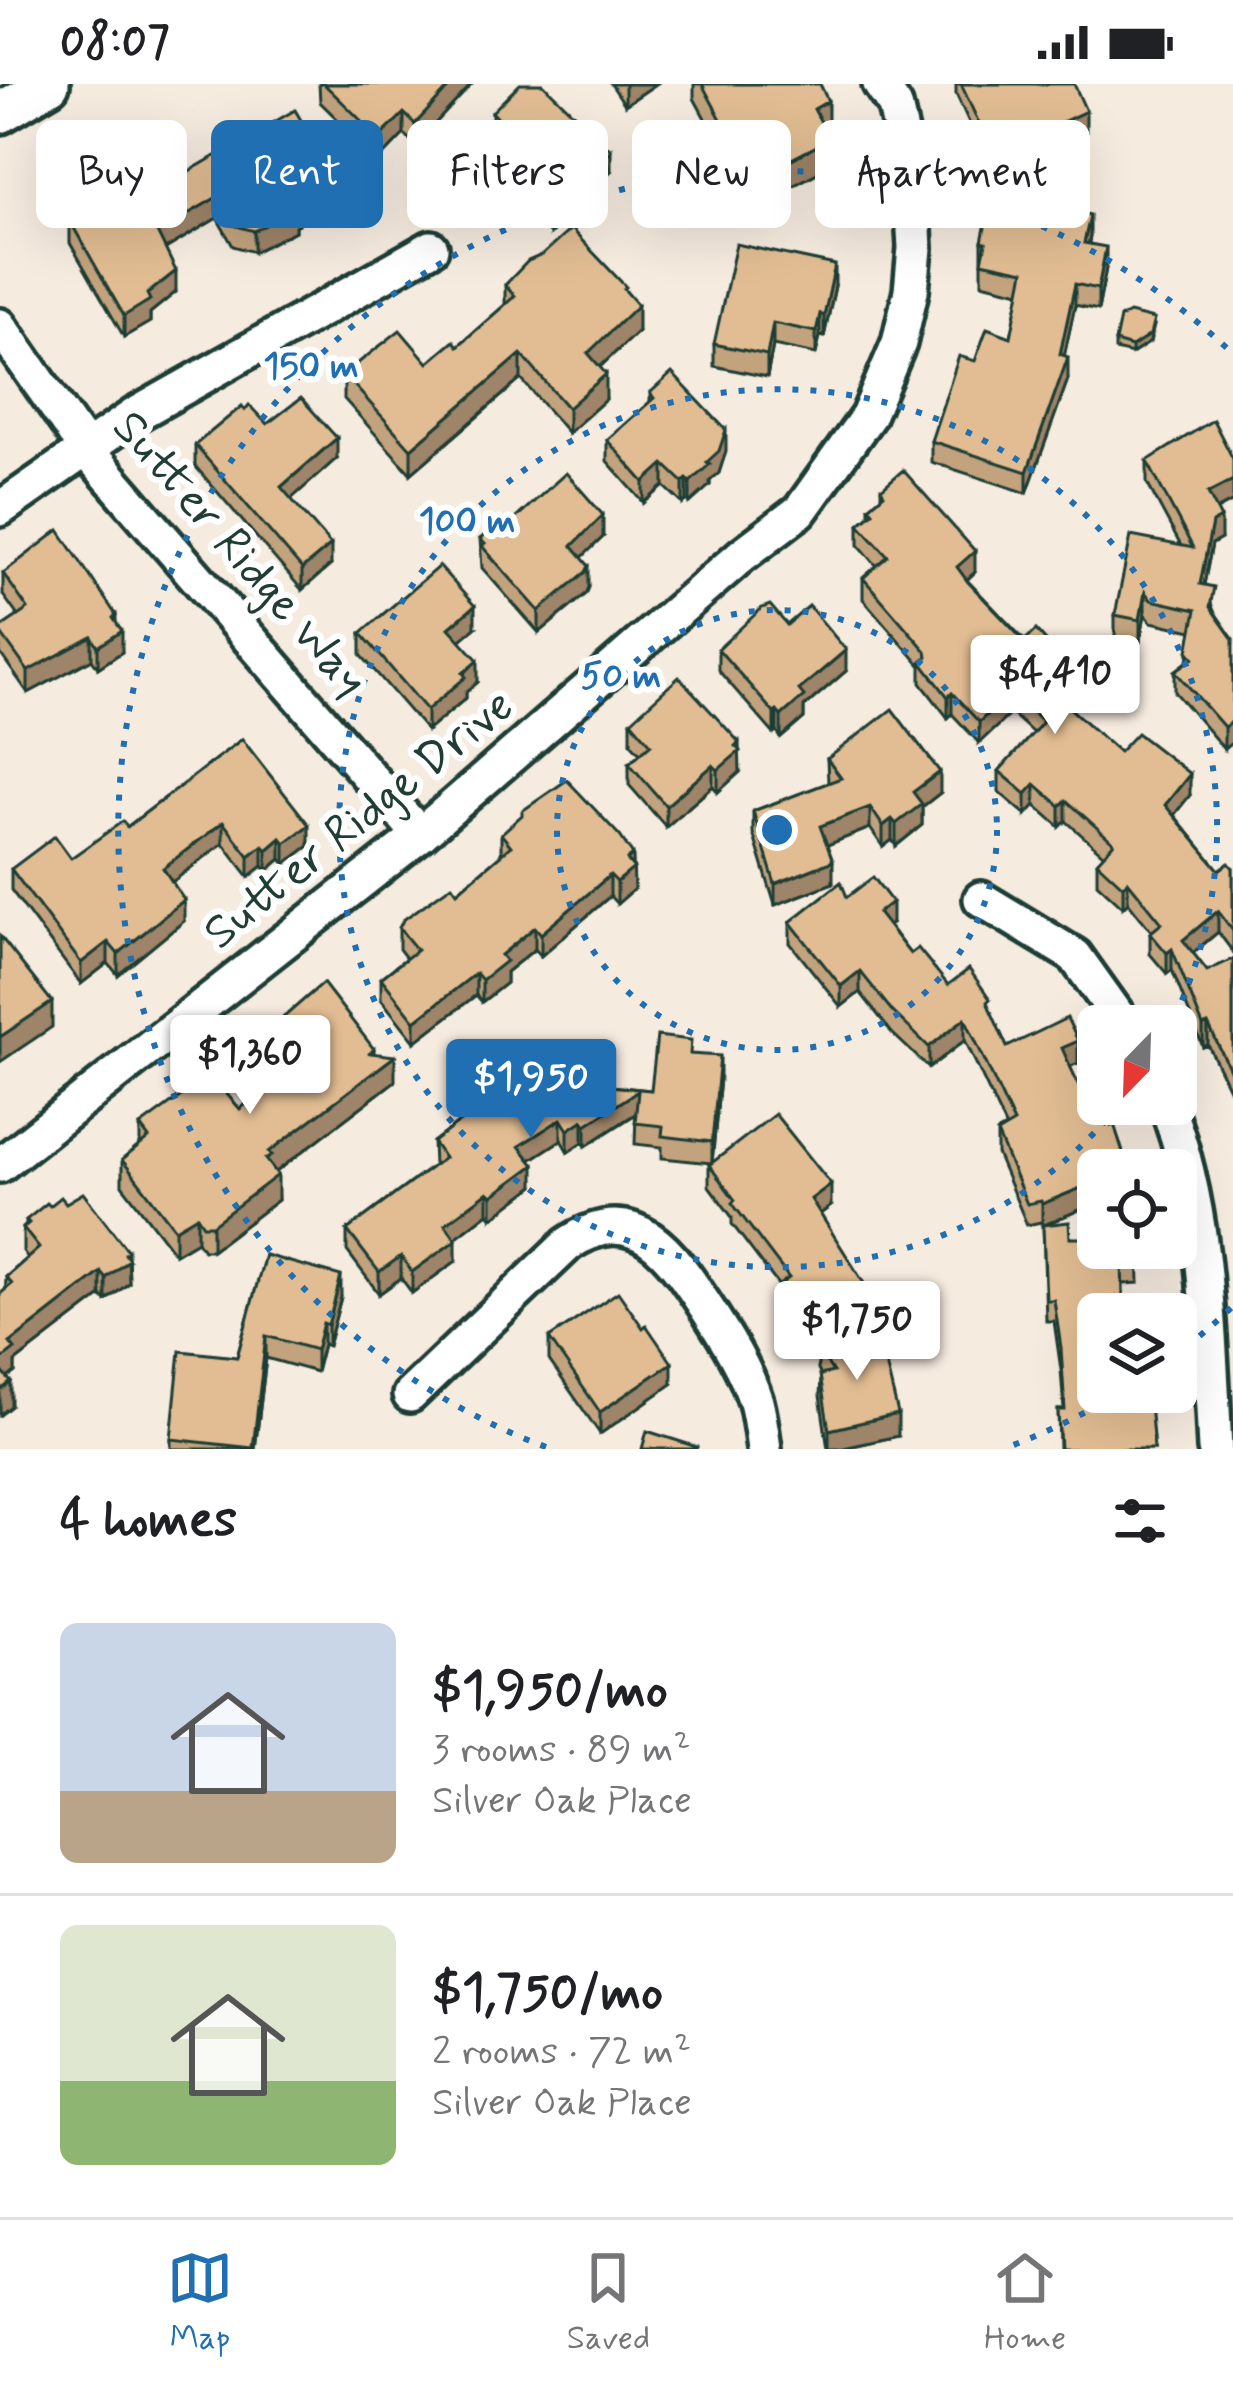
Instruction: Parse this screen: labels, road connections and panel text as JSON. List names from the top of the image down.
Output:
{
  "streets": {
    "street": ["Sutter Ridge Way", "Sutter Ridge Drive"]
  },
  "crossings": [
    ["Sutter Ridge Way", "Sutter Ridge Drive"]
  ],
  "north": "bottom left",
  "page": {
    "status": "08:07",
    "chip": [
      "Buy",
      "Rent",
      "Filters",
      "New",
      "Apartment"
    ],
    "price": [
      "$4,410",
      "$1,360",
      "$1,950",
      "$1,750"
    ],
    "heading": "4 homes",
    "list": [
      {
        "name": "$1,950/mo",
        "note": "3 rooms · 89 m² · Silver Oak Place"
      },
      {
        "name": "$1,750/mo",
        "note": "2 rooms · 72 m² · Silver Oak Place"
      }
    ],
    "tabs": ["Map", "Saved", "Home"]
  },
  "rings": ["150 m", "100 m", "50 m"]
}
